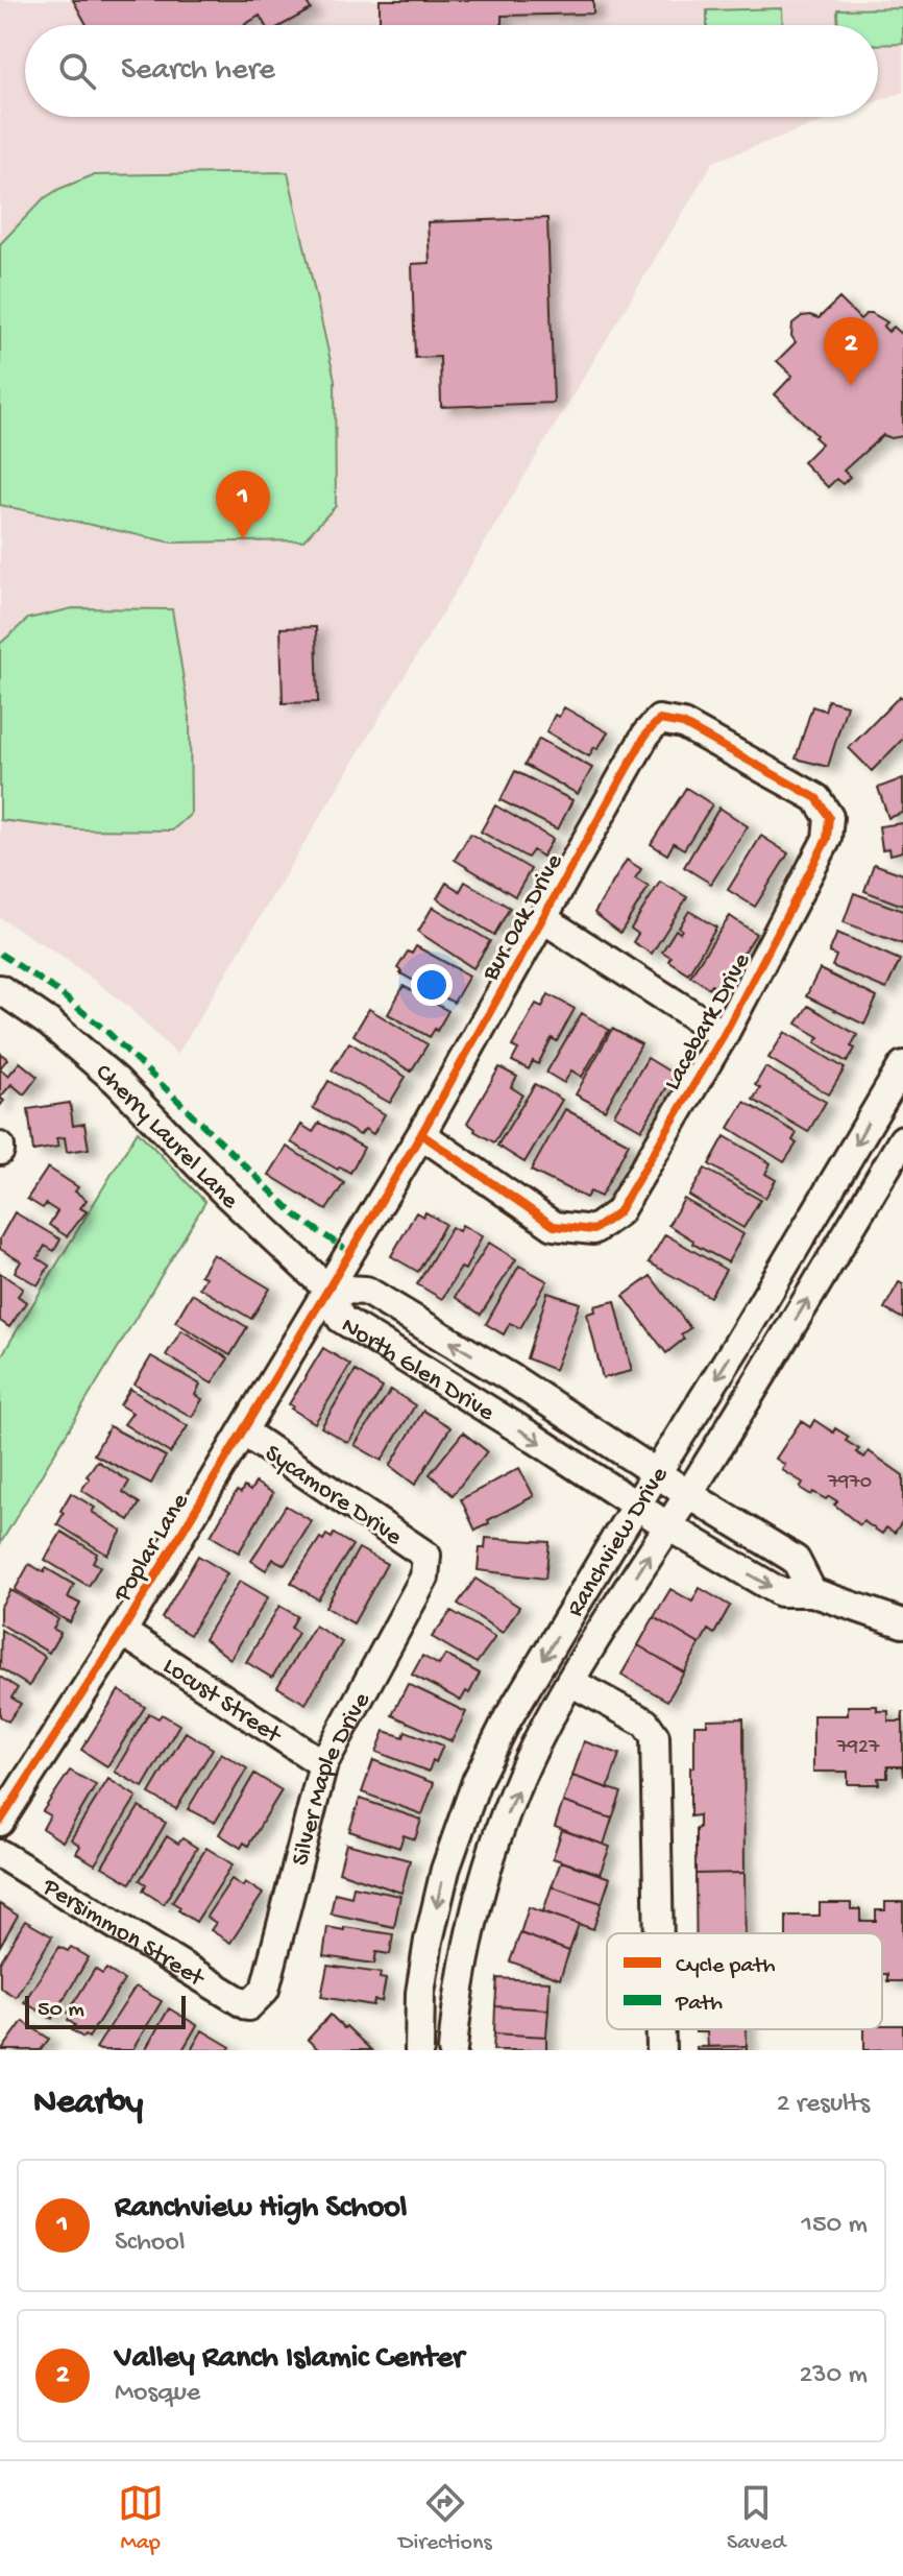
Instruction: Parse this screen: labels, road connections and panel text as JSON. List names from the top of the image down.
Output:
{
  "streets": {
    "street": [
      "Bur Oak Drive",
      "Lacebark Drive",
      "Cherry Laurel Lane",
      "North Glen Drive",
      "Sycamore Drive",
      "Ranchview Drive",
      "Poplar Lane",
      "Locust Street",
      "Silver Maple Drive",
      "Persimmon Street"
    ]
  },
  "crossings": [
    ["Bur Oak Drive", "Lacebark Drive"],
    ["Bur Oak Drive", "Cherry Laurel Lane"],
    ["Bur Oak Drive", "North Glen Drive"],
    ["Bur Oak Drive", "Poplar Lane"],
    ["Cherry Laurel Lane", "North Glen Drive"],
    ["Cherry Laurel Lane", "Poplar Lane"],
    ["North Glen Drive", "Ranchview Drive"],
    ["North Glen Drive", "Poplar Lane"],
    ["Sycamore Drive", "Poplar Lane"],
    ["Sycamore Drive", "Silver Maple Drive"],
    ["Poplar Lane", "Locust Street"],
    ["Locust Street", "Silver Maple Drive"],
    ["Silver Maple Drive", "Persimmon Street"]
  ],
  "house_numbers": ["7970", "7927"],
  "legend": ["Cycle path", "Path"],
  "scale_bar": "50 m",
  "page": {
    "search": "Search here",
    "pins": ["2", "1"],
    "scale": "50 m",
    "heading": ["Nearby", "2 results"],
    "list": [
      {
        "mark": "1",
        "name": "Ranchview High School",
        "note": "School",
        "value": "150 m"
      },
      {
        "mark": "2",
        "name": "Valley Ranch Islamic Center",
        "note": "Mosque",
        "value": "230 m"
      }
    ],
    "nav": ["Map", "Directions", "Saved"]
  }
}
